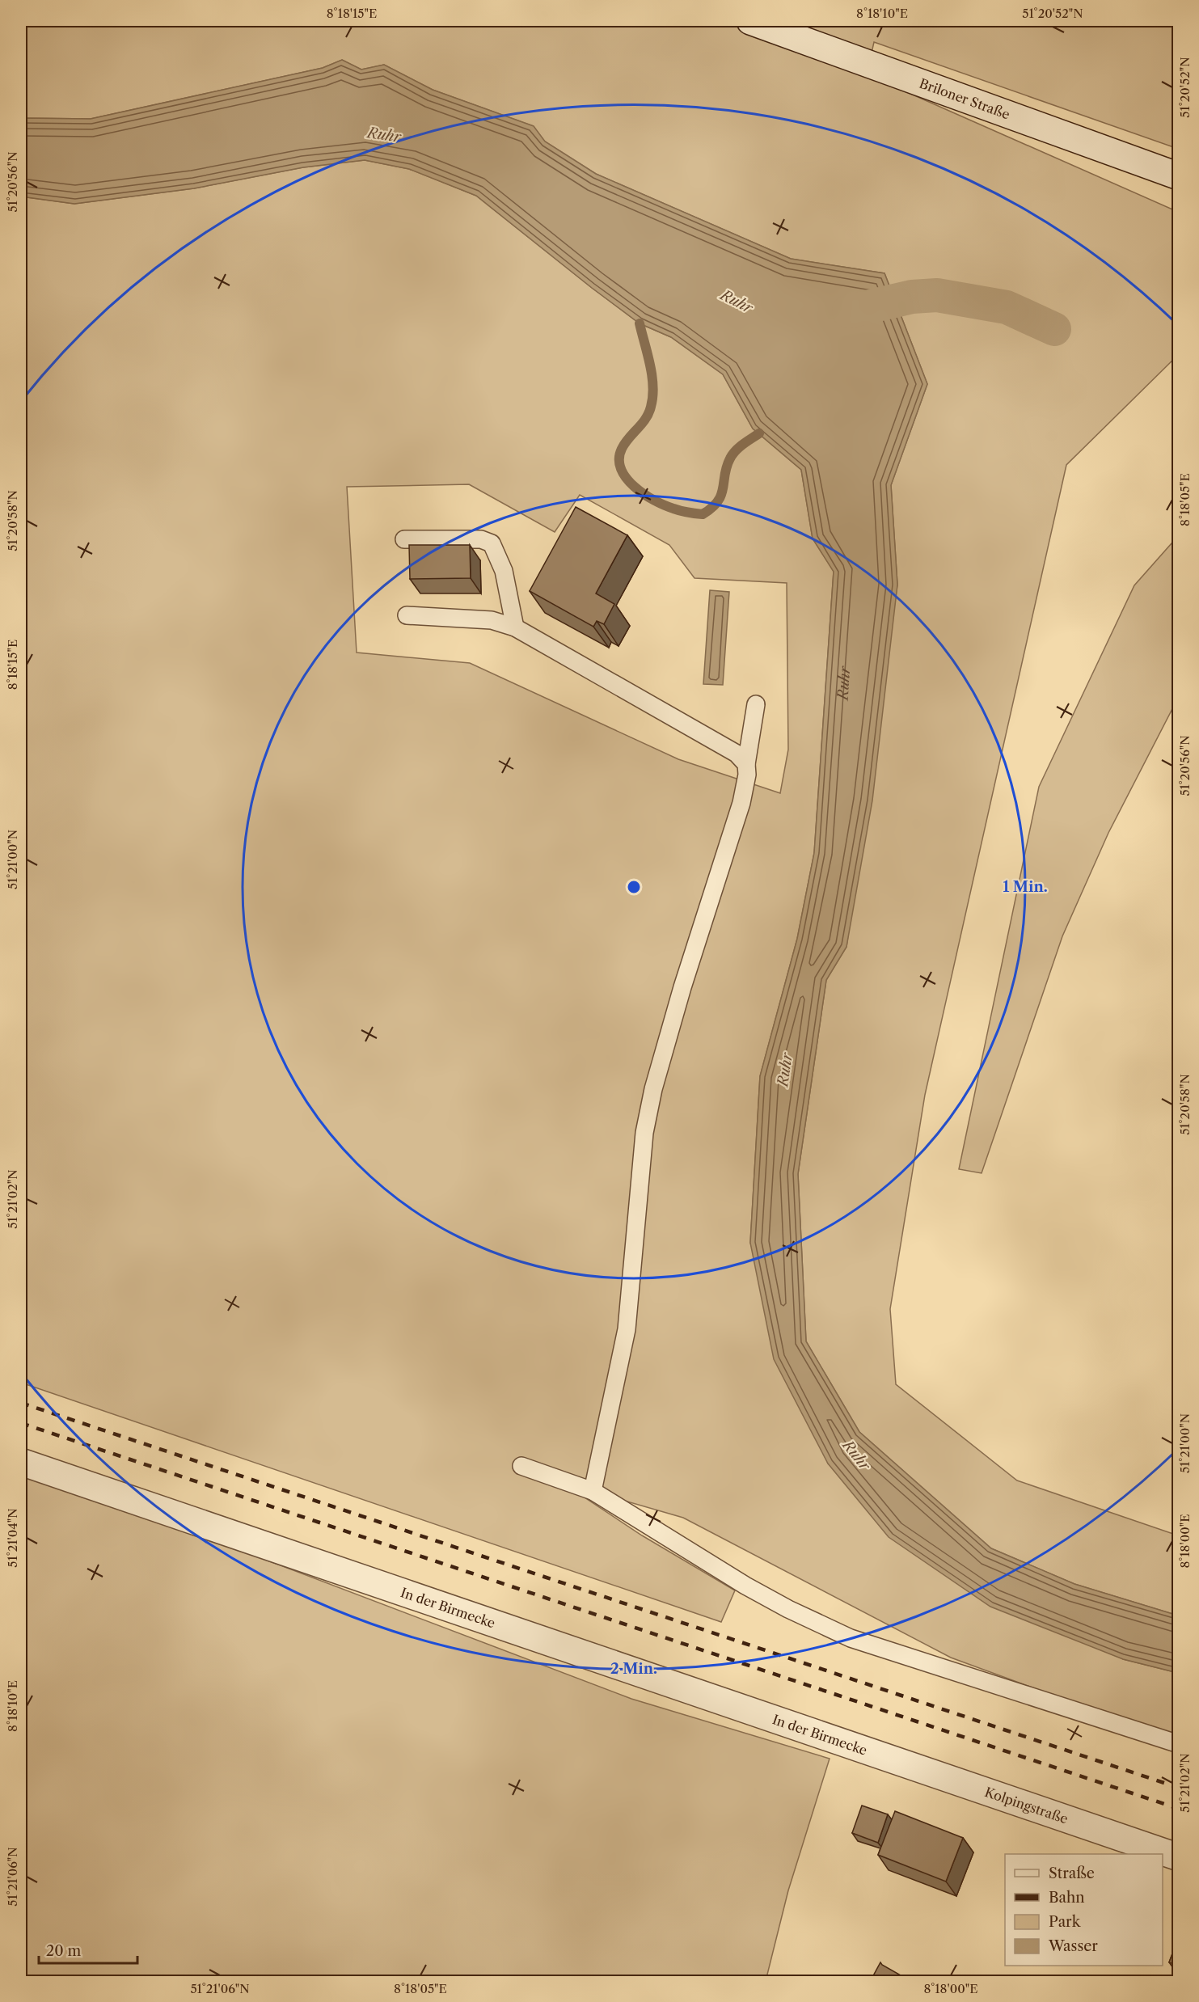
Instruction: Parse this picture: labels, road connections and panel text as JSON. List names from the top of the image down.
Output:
{
  "streets": {
    "street": ["Briloner Straße", "In der Birmecke", "Kolpingstraße"]
  },
  "crossings": [
    ["In der Birmecke", "Kolpingstraße"]
  ],
  "water": ["Ruhr"],
  "legend": [
    "Straße",
    "Bahn",
    "Park",
    "Wasser"
  ],
  "scale_bar": "20 m",
  "coordinates": [
    "8°18'15\"E",
    "8°18'10\"E",
    "51°20'52\"N",
    "51°20'56\"N",
    "8°18'05\"E",
    "51°20'58\"N",
    "51°21'00\"N",
    "51°21'02\"N",
    "51°21'04\"N",
    "8°18'00\"E",
    "51°21'06\"N"
  ],
  "rings": ["1 Min.", "2 Min."]
}
